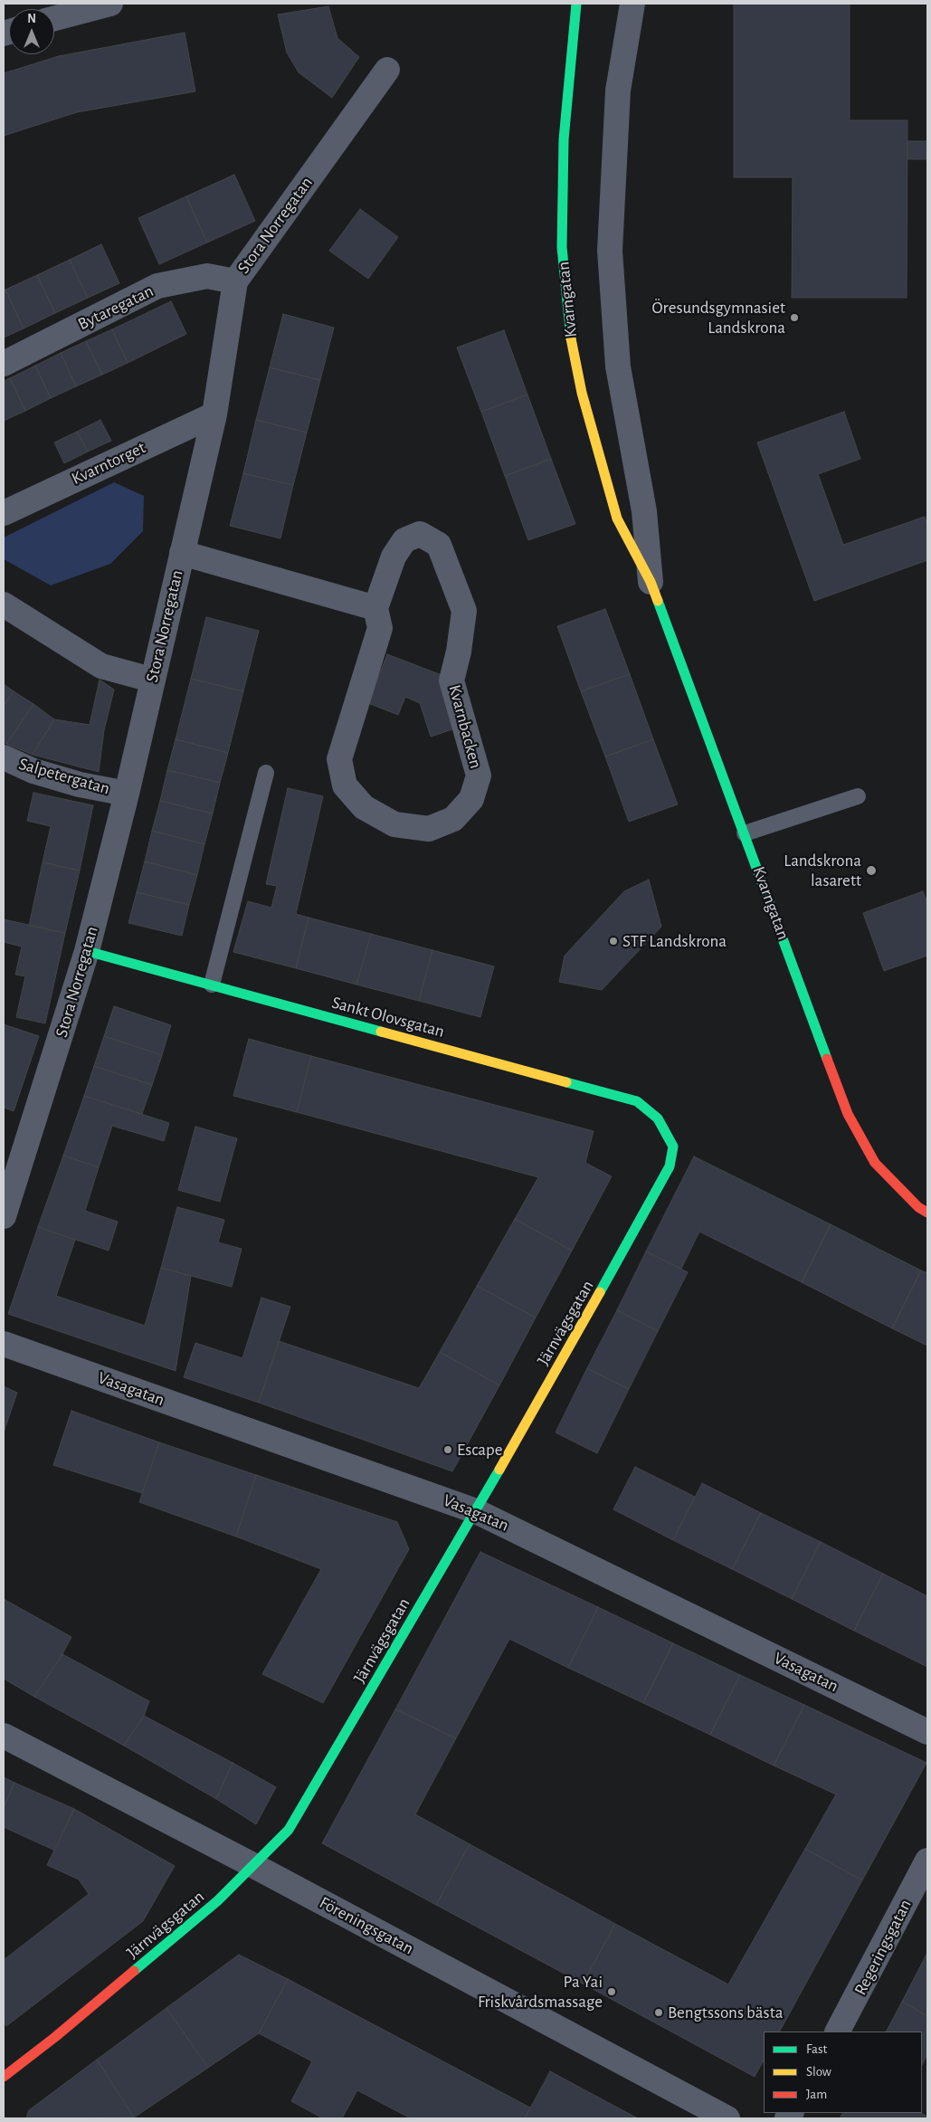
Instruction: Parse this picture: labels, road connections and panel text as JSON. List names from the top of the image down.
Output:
{
  "streets": {
    "street": [
      "Stora Norregatan",
      "Kvarngatan",
      "Bytaregatan",
      "Kvarntorget",
      "Kvarnbacken",
      "Salpetergatan",
      "Sankt Olovsgatan",
      "Järnvägsgatan",
      "Vasagatan",
      "Föreningsgatan",
      "Regeringsgatan"
    ]
  },
  "crossings": [
    ["Stora Norregatan", "Bytaregatan"],
    ["Stora Norregatan", "Kvarntorget"],
    ["Stora Norregatan", "Salpetergatan"],
    ["Stora Norregatan", "Sankt Olovsgatan"],
    ["Sankt Olovsgatan", "Järnvägsgatan"],
    ["Järnvägsgatan", "Vasagatan"],
    ["Järnvägsgatan", "Föreningsgatan"]
  ],
  "places": [
    "Öresundsgymnasiet Landskrona",
    "Landskrona lasarett",
    "STF Landskrona",
    "Escape",
    "Pa Yai Friskvårdsmassage",
    "Bengtssons bästa"
  ],
  "legend": ["Fast", "Slow", "Jam"],
  "north": "top"
}
